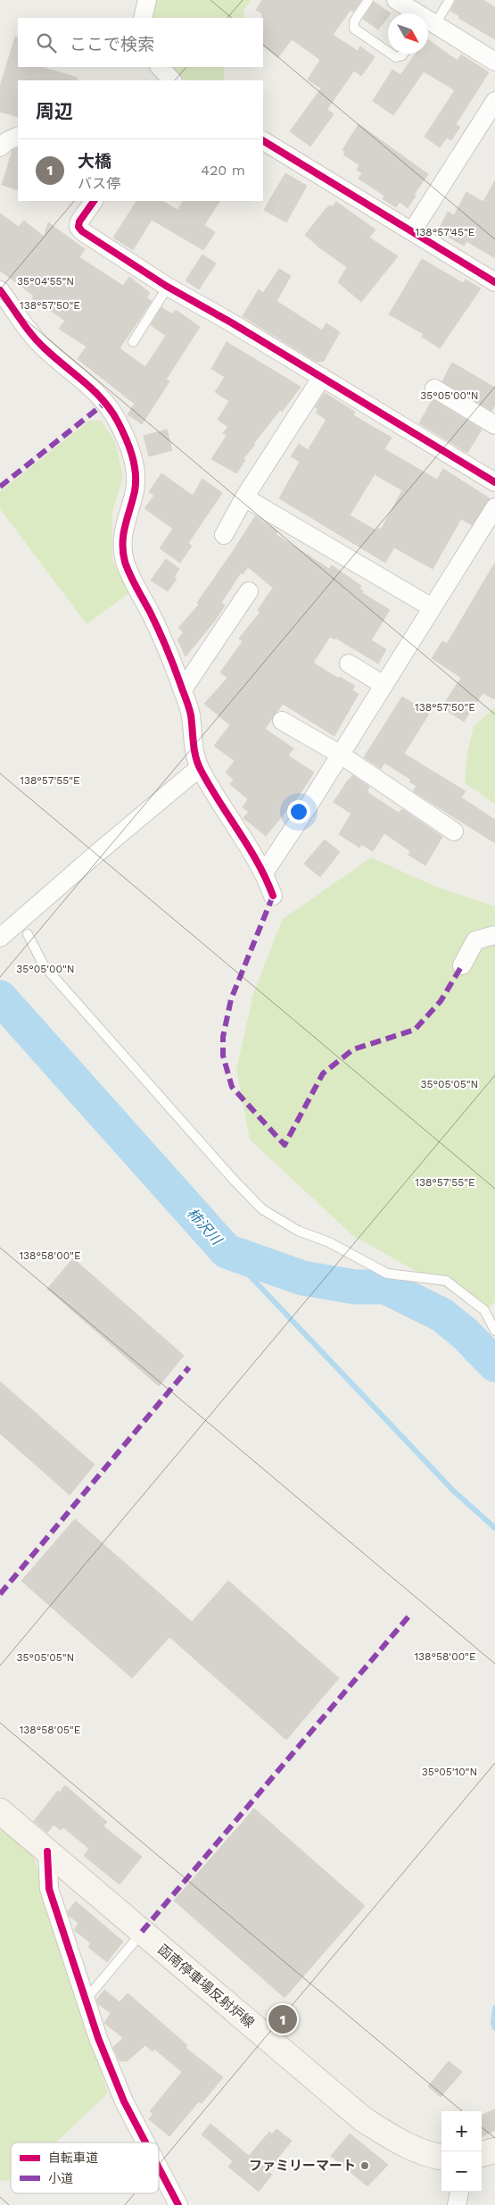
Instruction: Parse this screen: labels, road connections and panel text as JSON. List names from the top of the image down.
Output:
{
  "streets": {
    "main road": ["函南停車場反射炉線"]
  },
  "water": ["柿沢川"],
  "places": ["ファミリーマート"],
  "legend": ["自転車道", "小道"],
  "north": "bottom right",
  "page": {
    "search": "ここで検索",
    "heading": "周辺",
    "list": [
      {
        "mark": "1",
        "name": "大橋",
        "note": "バス停",
        "value": "420 m"
      }
    ],
    "pins": "1",
    "map_buttons": ["+", "−"]
  },
  "coordinates": [
    "138°57'45\"E",
    "35°04'55\"N",
    "138°57'50\"E",
    "35°05'00\"N",
    "138°57'55\"E",
    "35°05'05\"N",
    "138°58'00\"E",
    "138°58'05\"E",
    "35°05'10\"N"
  ]
}
